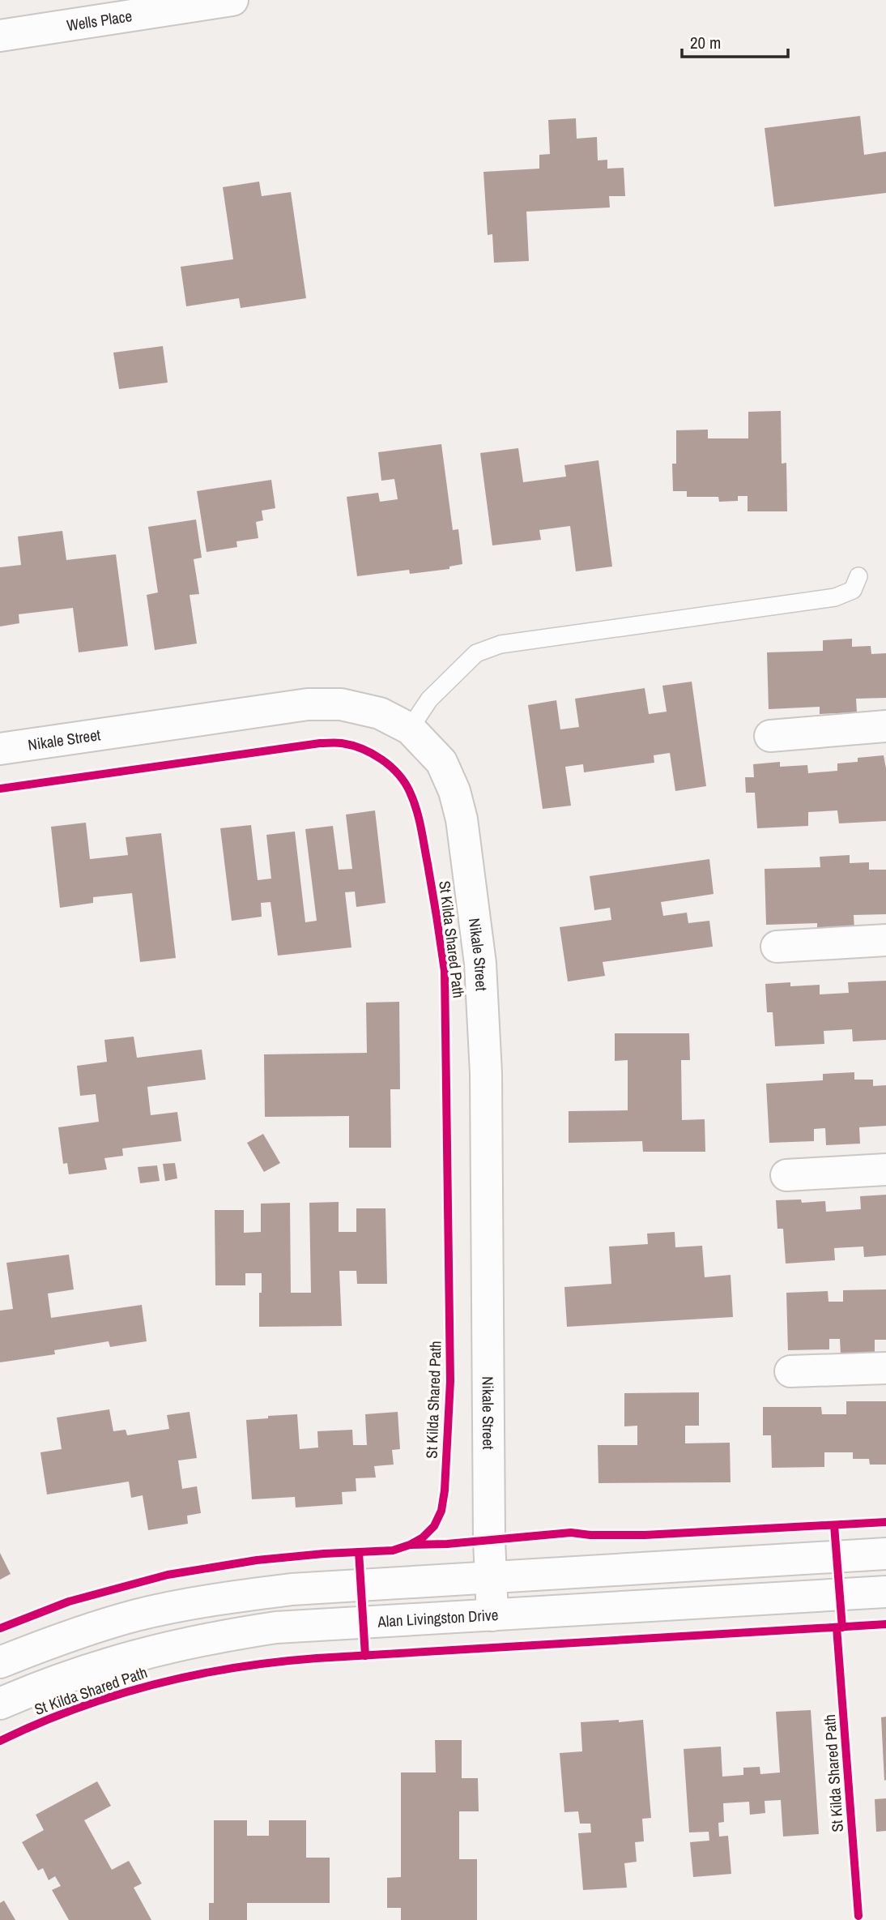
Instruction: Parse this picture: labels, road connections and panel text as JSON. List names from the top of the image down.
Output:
{
  "streets": {
    "street": ["Wells Place", "Nikale Street", "Alan Livingston Drive"],
    "cycle path": ["St Kilda Shared Path"]
  },
  "crossings": [
    ["Nikale Street", "Alan Livingston Drive"]
  ],
  "scale_bar": "20 m"
}
